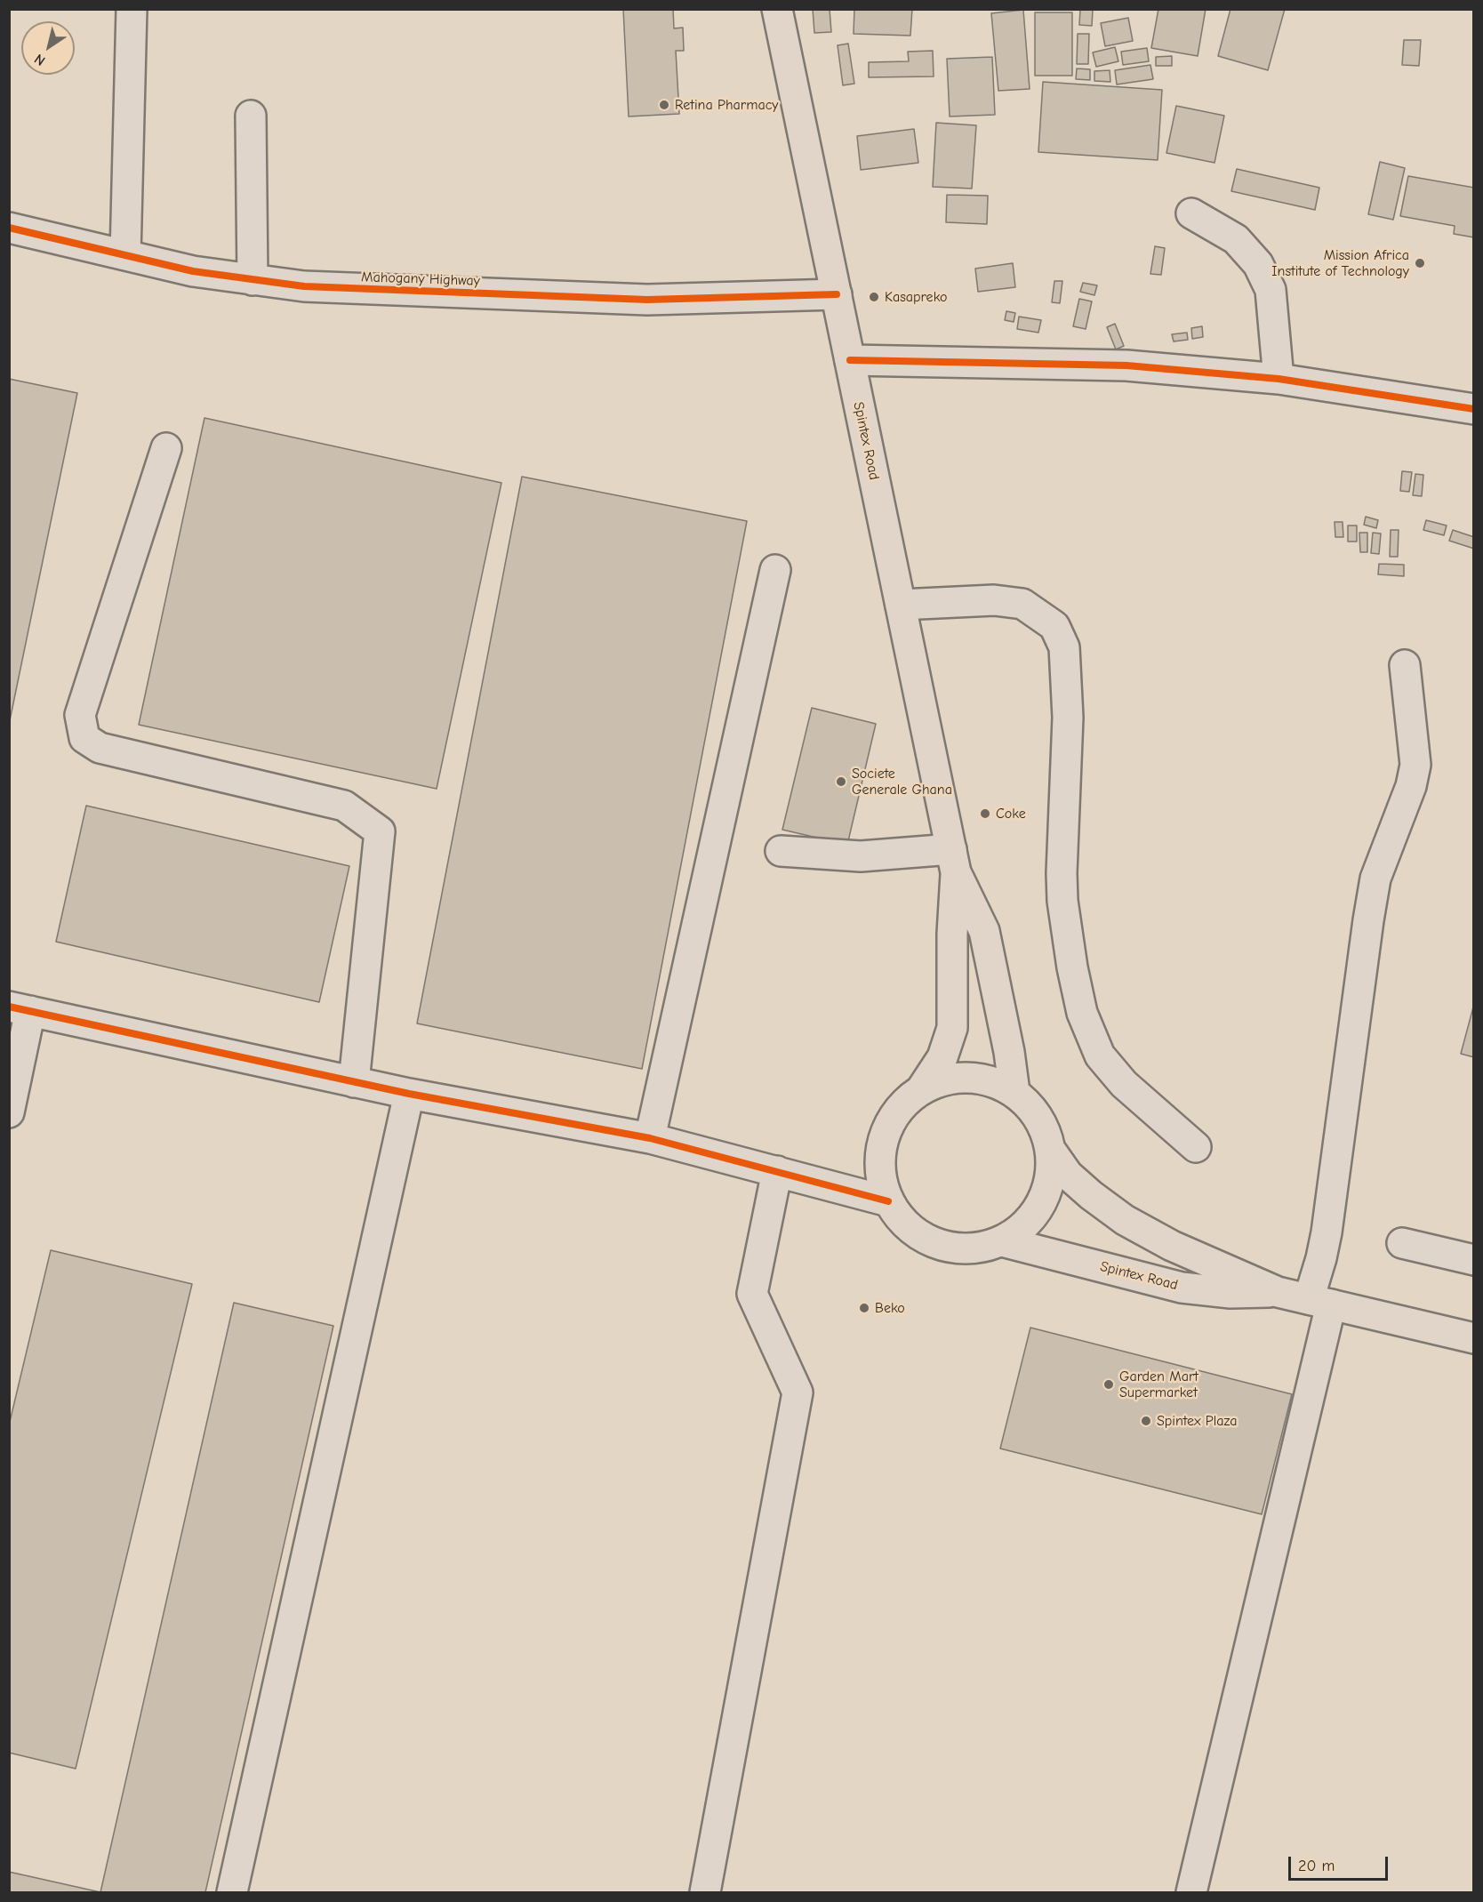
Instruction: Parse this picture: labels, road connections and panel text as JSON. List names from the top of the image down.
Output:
{
  "streets": {
    "main road": ["Spintex Road"],
    "street": ["Mahogany Highway"]
  },
  "crossings": [
    ["Mahogany Highway", "Spintex Road"]
  ],
  "places": [
    "Retina Pharmacy",
    "Mission Africa Institute of Technology",
    "Kasapreko",
    "Societe Generale Ghana",
    "Coke",
    "Beko",
    "Garden Mart Supermarket",
    "Spintex Plaza"
  ],
  "scale_bar": "20 m",
  "north": "bottom left"
}
